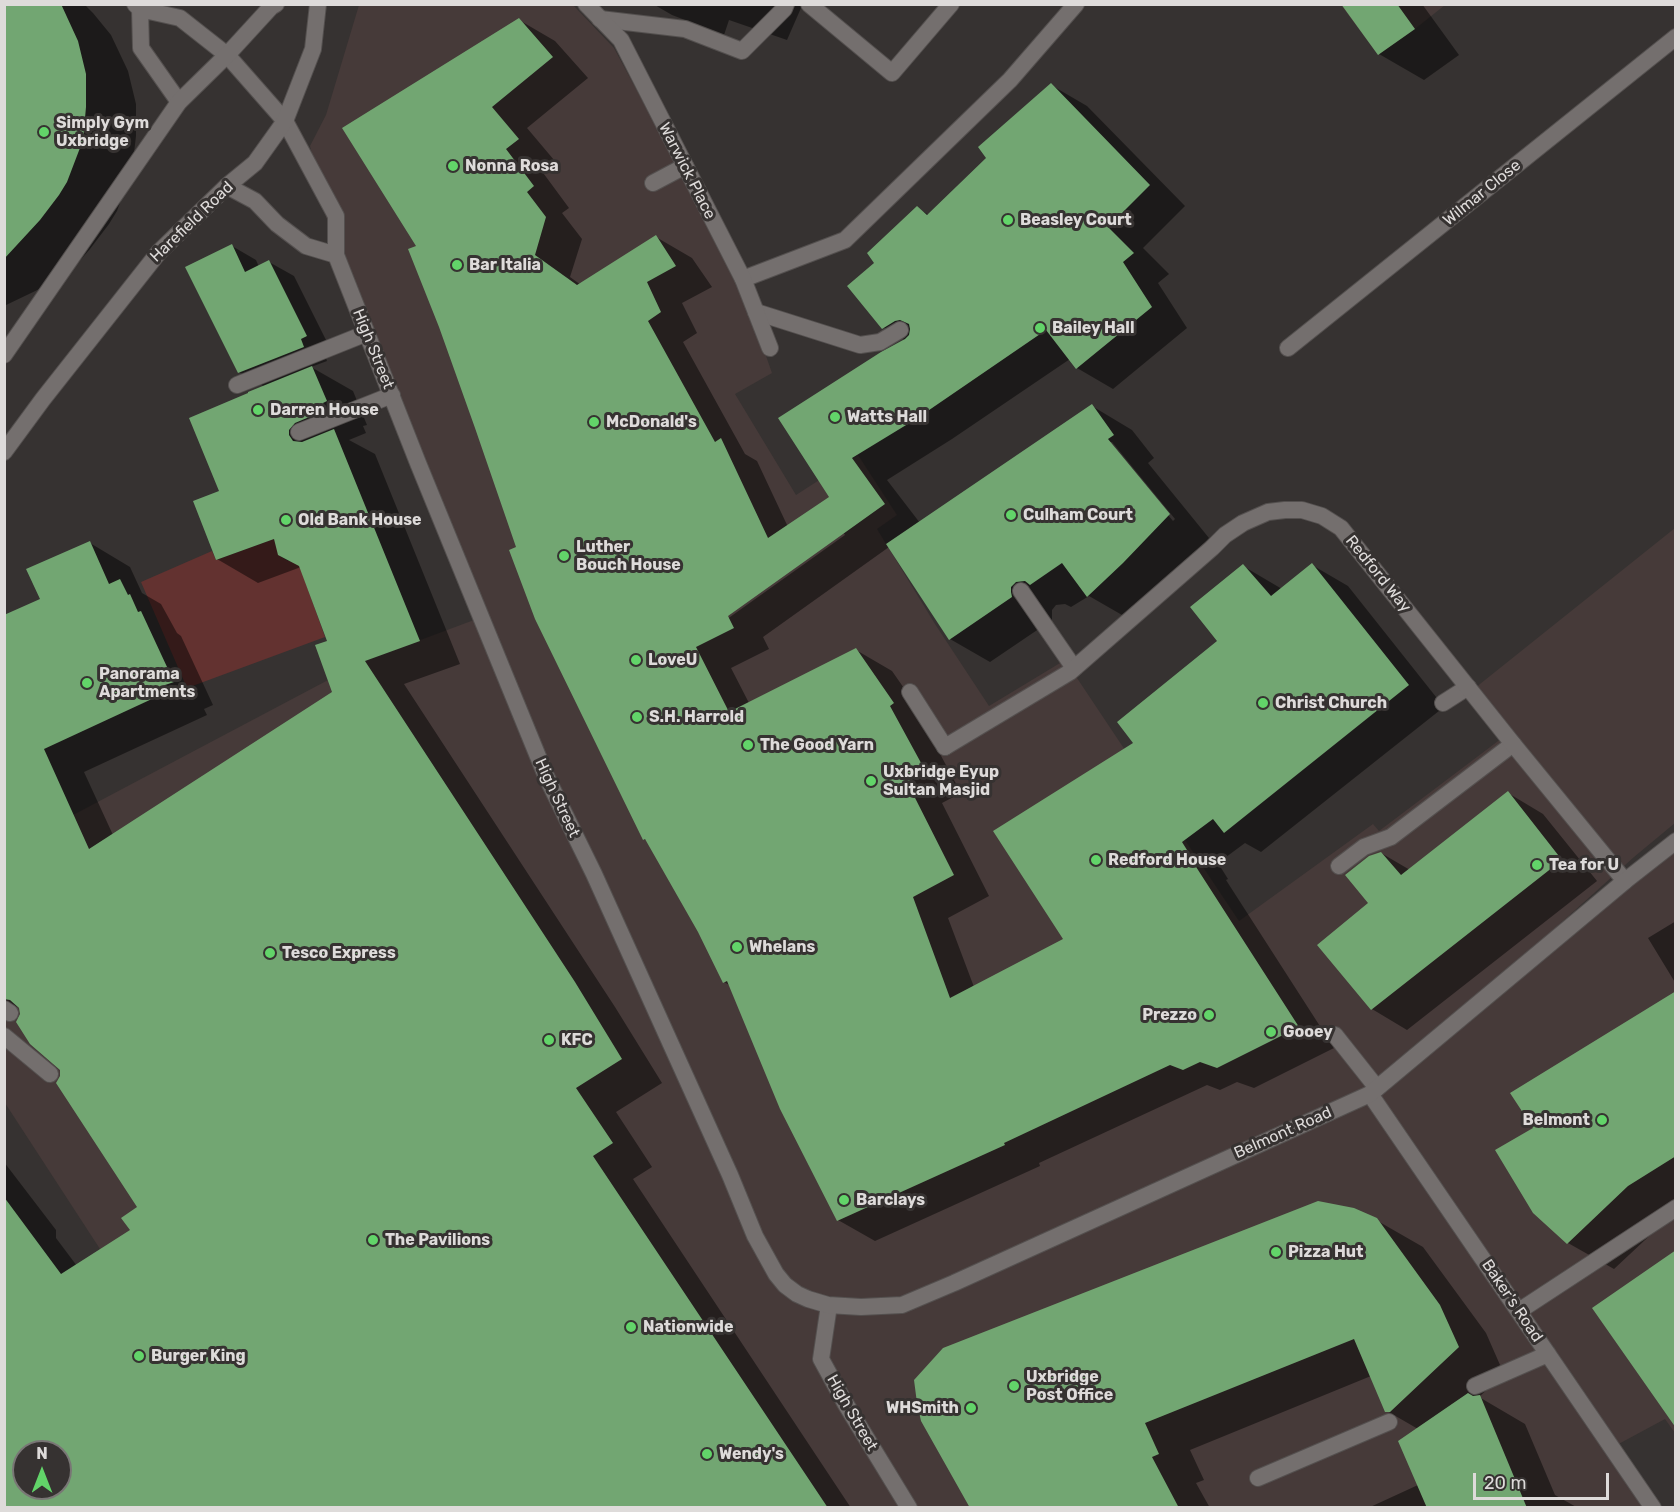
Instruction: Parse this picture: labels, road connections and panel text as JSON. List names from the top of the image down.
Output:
{
  "streets": {
    "street": [
      "Warwick Place",
      "Wilmar Close",
      "Harefield Road",
      "High Street",
      "Redford Way",
      "Belmont Road",
      "Baker's Road"
    ]
  },
  "crossings": [
    ["Harefield Road", "High Street"],
    ["High Street", "Belmont Road"],
    ["Redford Way", "Belmont Road"],
    ["Belmont Road", "Baker's Road"]
  ],
  "places": [
    "Simply Gym Uxbridge",
    "Nonna Rosa",
    "Beasley Court",
    "Bar Italia",
    "Bailey Hall",
    "Darren House",
    "Watts Hall",
    "McDonald's",
    "Culham Court",
    "Old Bank House",
    "Luther Bouch House",
    "LoveU",
    "Panorama Apartments",
    "Christ Church",
    "S.H. Harrold",
    "The Good Yarn",
    "Uxbridge Eyup Sultan Masjid",
    "Redford House",
    "Tea for U",
    "Whelans",
    "Tesco Express",
    "Prezzo",
    "Gooey",
    "KFC",
    "Belmont",
    "Barclays",
    "The Pavilions",
    "Pizza Hut",
    "Nationwide",
    "Burger King",
    "Uxbridge Post Office",
    "WHSmith",
    "Wendy's"
  ],
  "scale_bar": "20 m",
  "north": "top"
}
